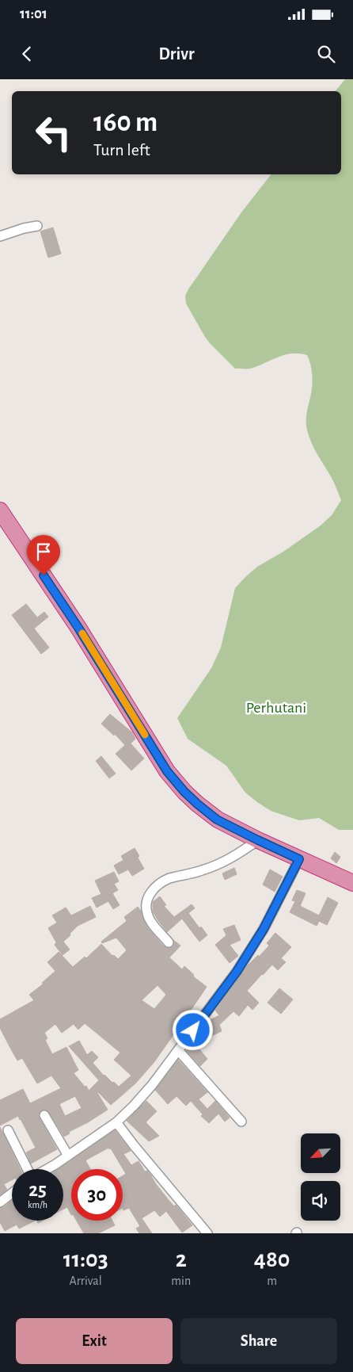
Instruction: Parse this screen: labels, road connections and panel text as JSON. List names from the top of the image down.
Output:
{
  "parks": ["Perhutani"],
  "north": "bottom left",
  "page": {
    "status": "11:01",
    "header": "Drivr",
    "turn": ["160 m", "Turn left"],
    "speed": "25 km/h",
    "limit": "30",
    "eta": [
      "11:03",
      "Arrival",
      "2",
      "min",
      "480",
      "m"
    ],
    "buttons": ["Exit", "Share"]
  }
}
